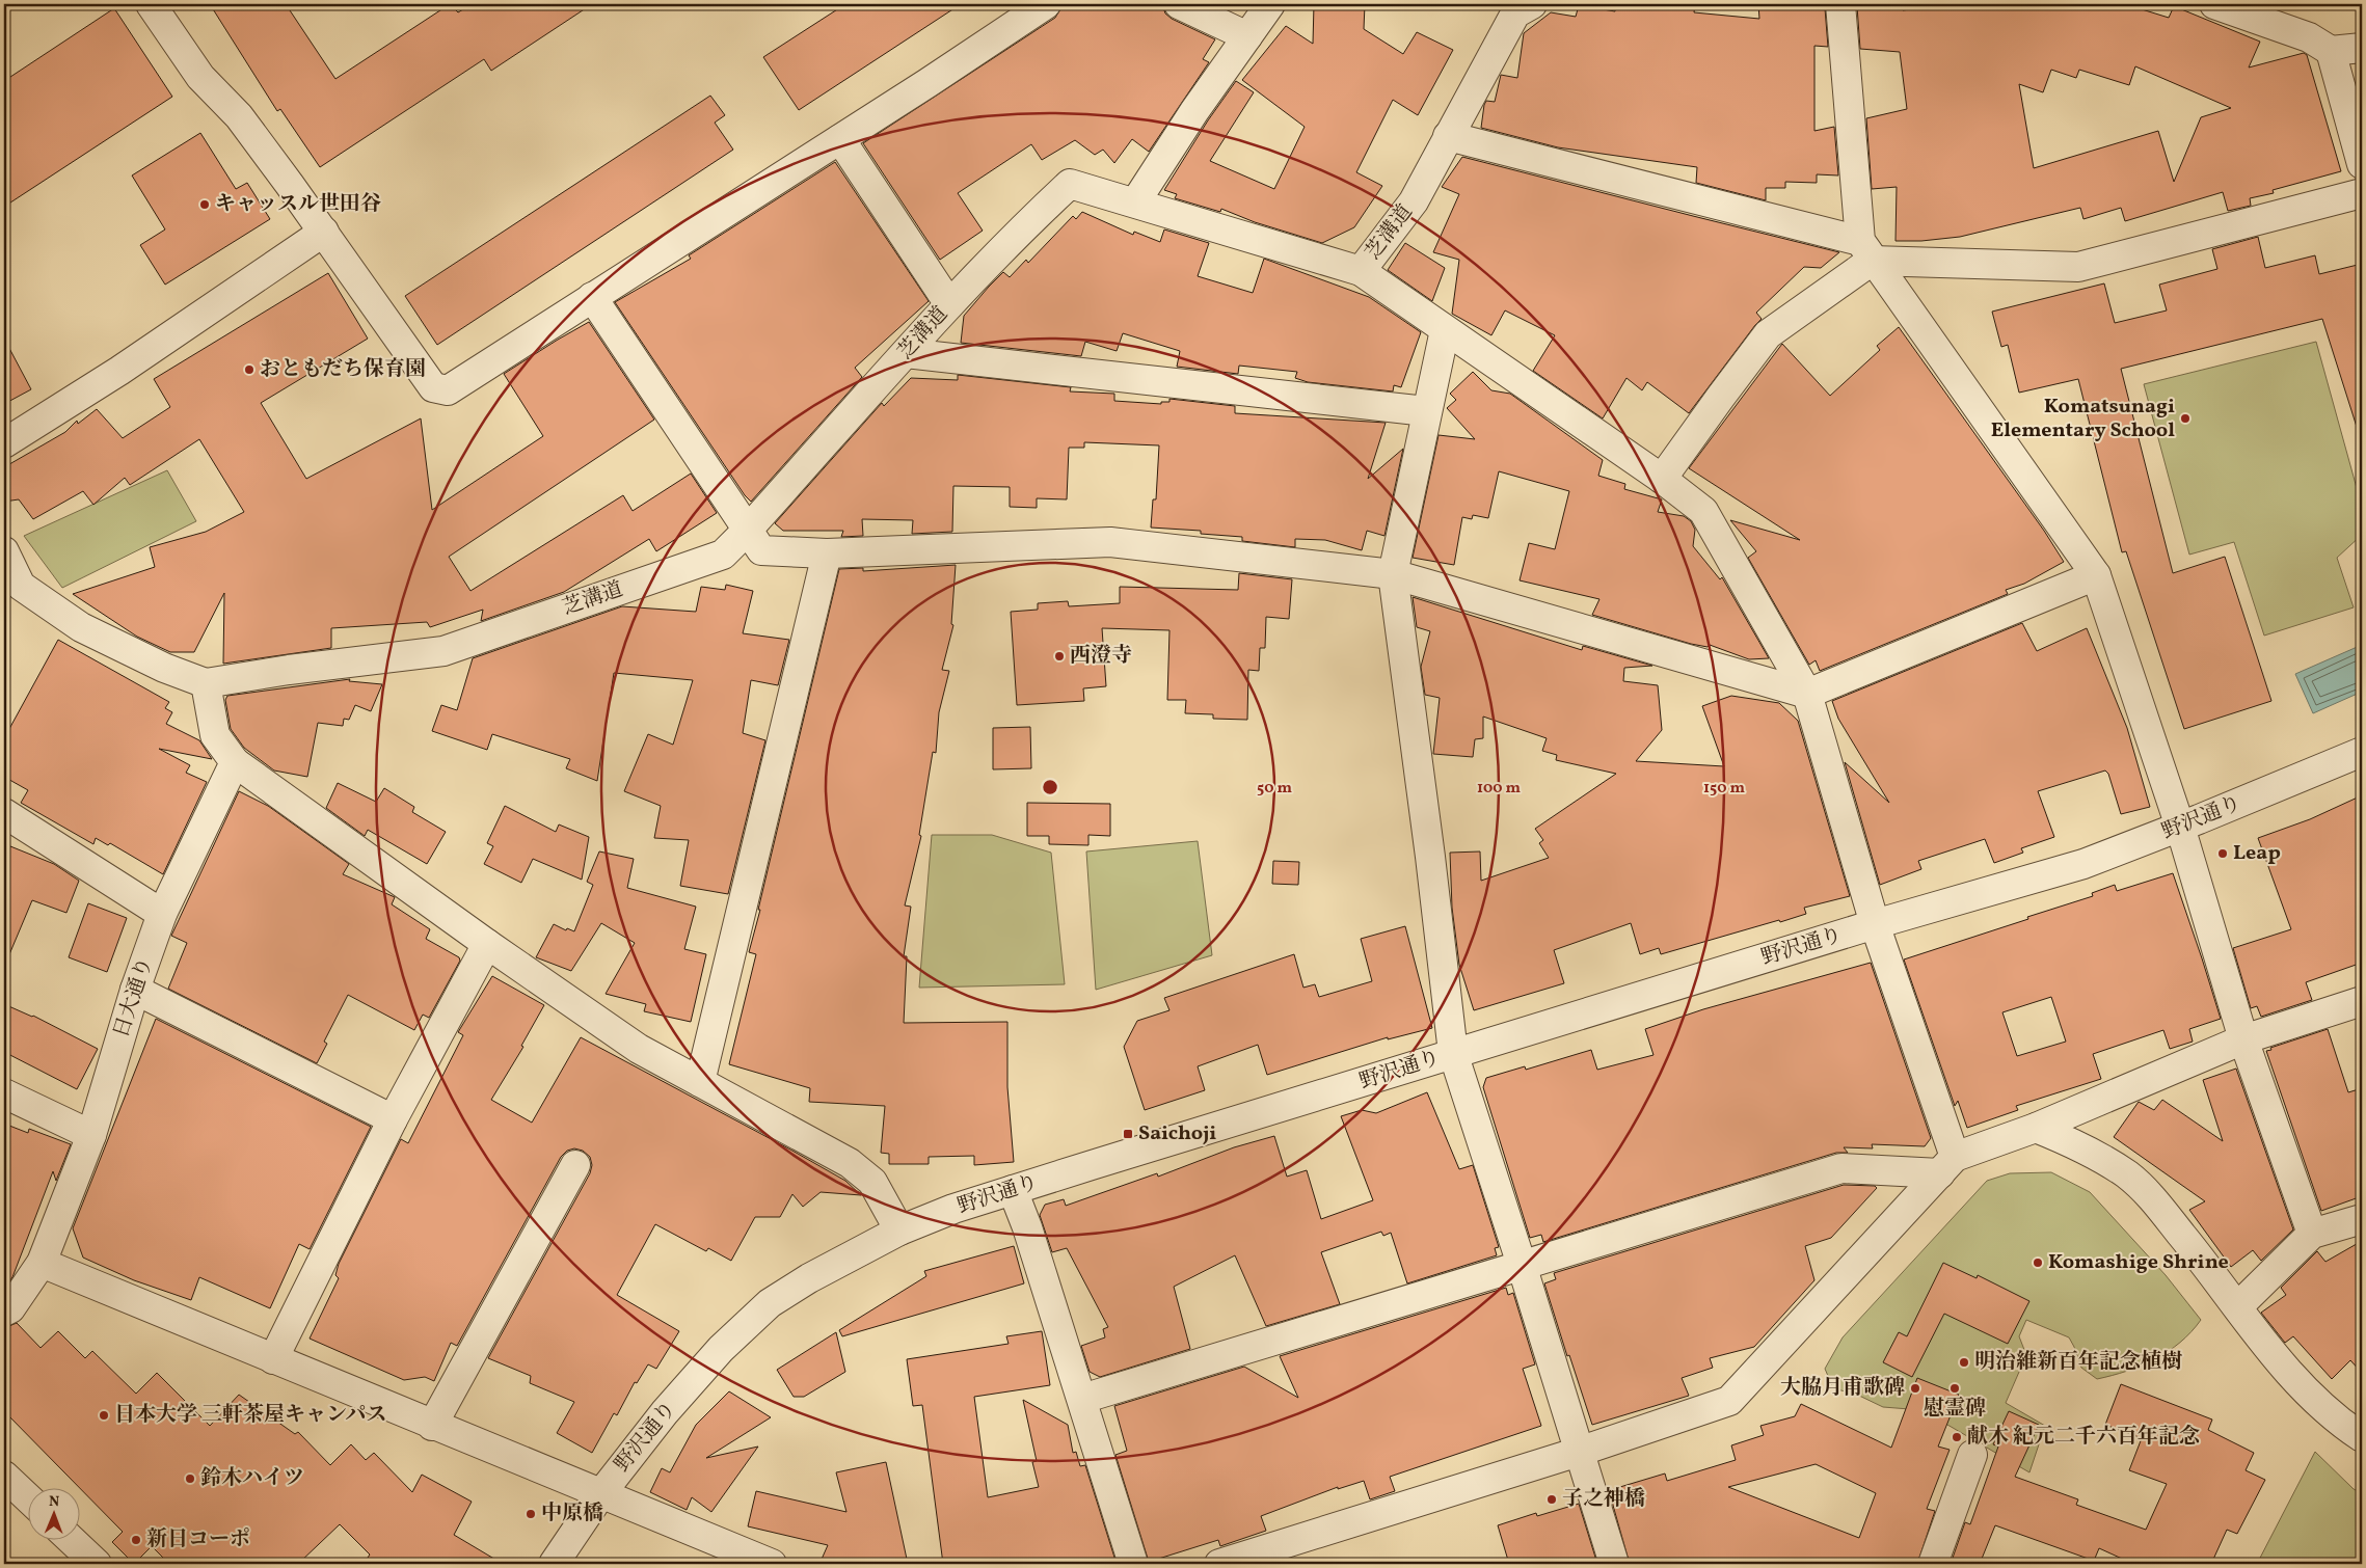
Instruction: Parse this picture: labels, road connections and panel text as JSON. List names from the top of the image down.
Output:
{
  "streets": {
    "street": ["芝溝道", "野沢通り", "日大通り"]
  },
  "places": {
    "other": [
      "キャッスル世田谷",
      "おともだち保育園",
      "Komatsunagi Elementary School",
      "西澄寺",
      "Leap",
      "Komashige Shrine",
      "明治維新百年記念植樹",
      "大脇月甫歌碑",
      "慰霊碑",
      "日本大学 三軒茶屋キャンパス",
      "献木 紀元二千六百年記念",
      "鈴木ハイツ",
      "子之神橋",
      "中原橋",
      "新日コーポ"
    ],
    "transit": ["Saichoji"]
  },
  "north": "top",
  "rings": ["50 m", "100 m", "150 m"]
}
